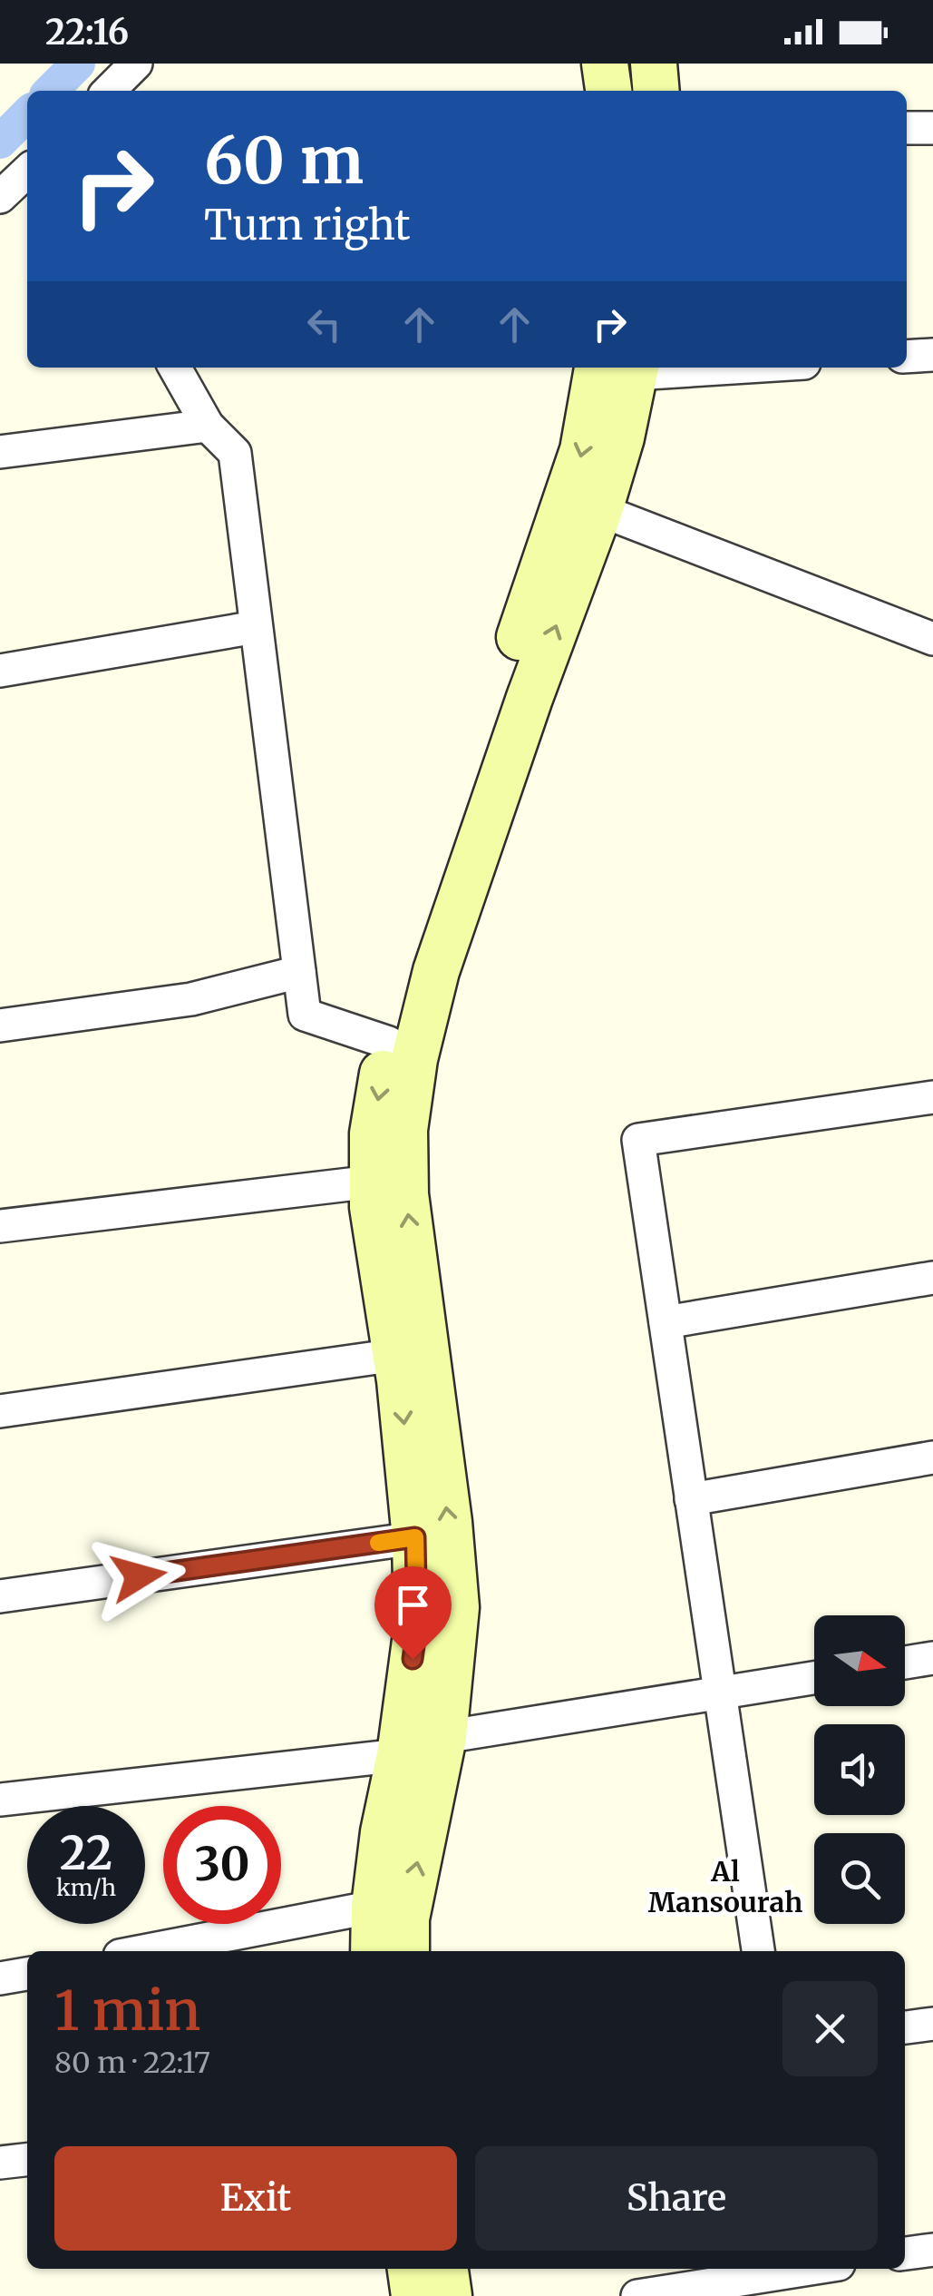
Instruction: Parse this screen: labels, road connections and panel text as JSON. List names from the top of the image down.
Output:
{
  "districts": ["Al Mansourah"],
  "north": "right",
  "page": {
    "status": "22:16",
    "turn": ["60 m", "Turn right"],
    "speed": "22 km/h",
    "limit": "30",
    "heading": ["1 min", "80 m · 22:17"],
    "buttons": ["Exit", "Share"]
  }
}
